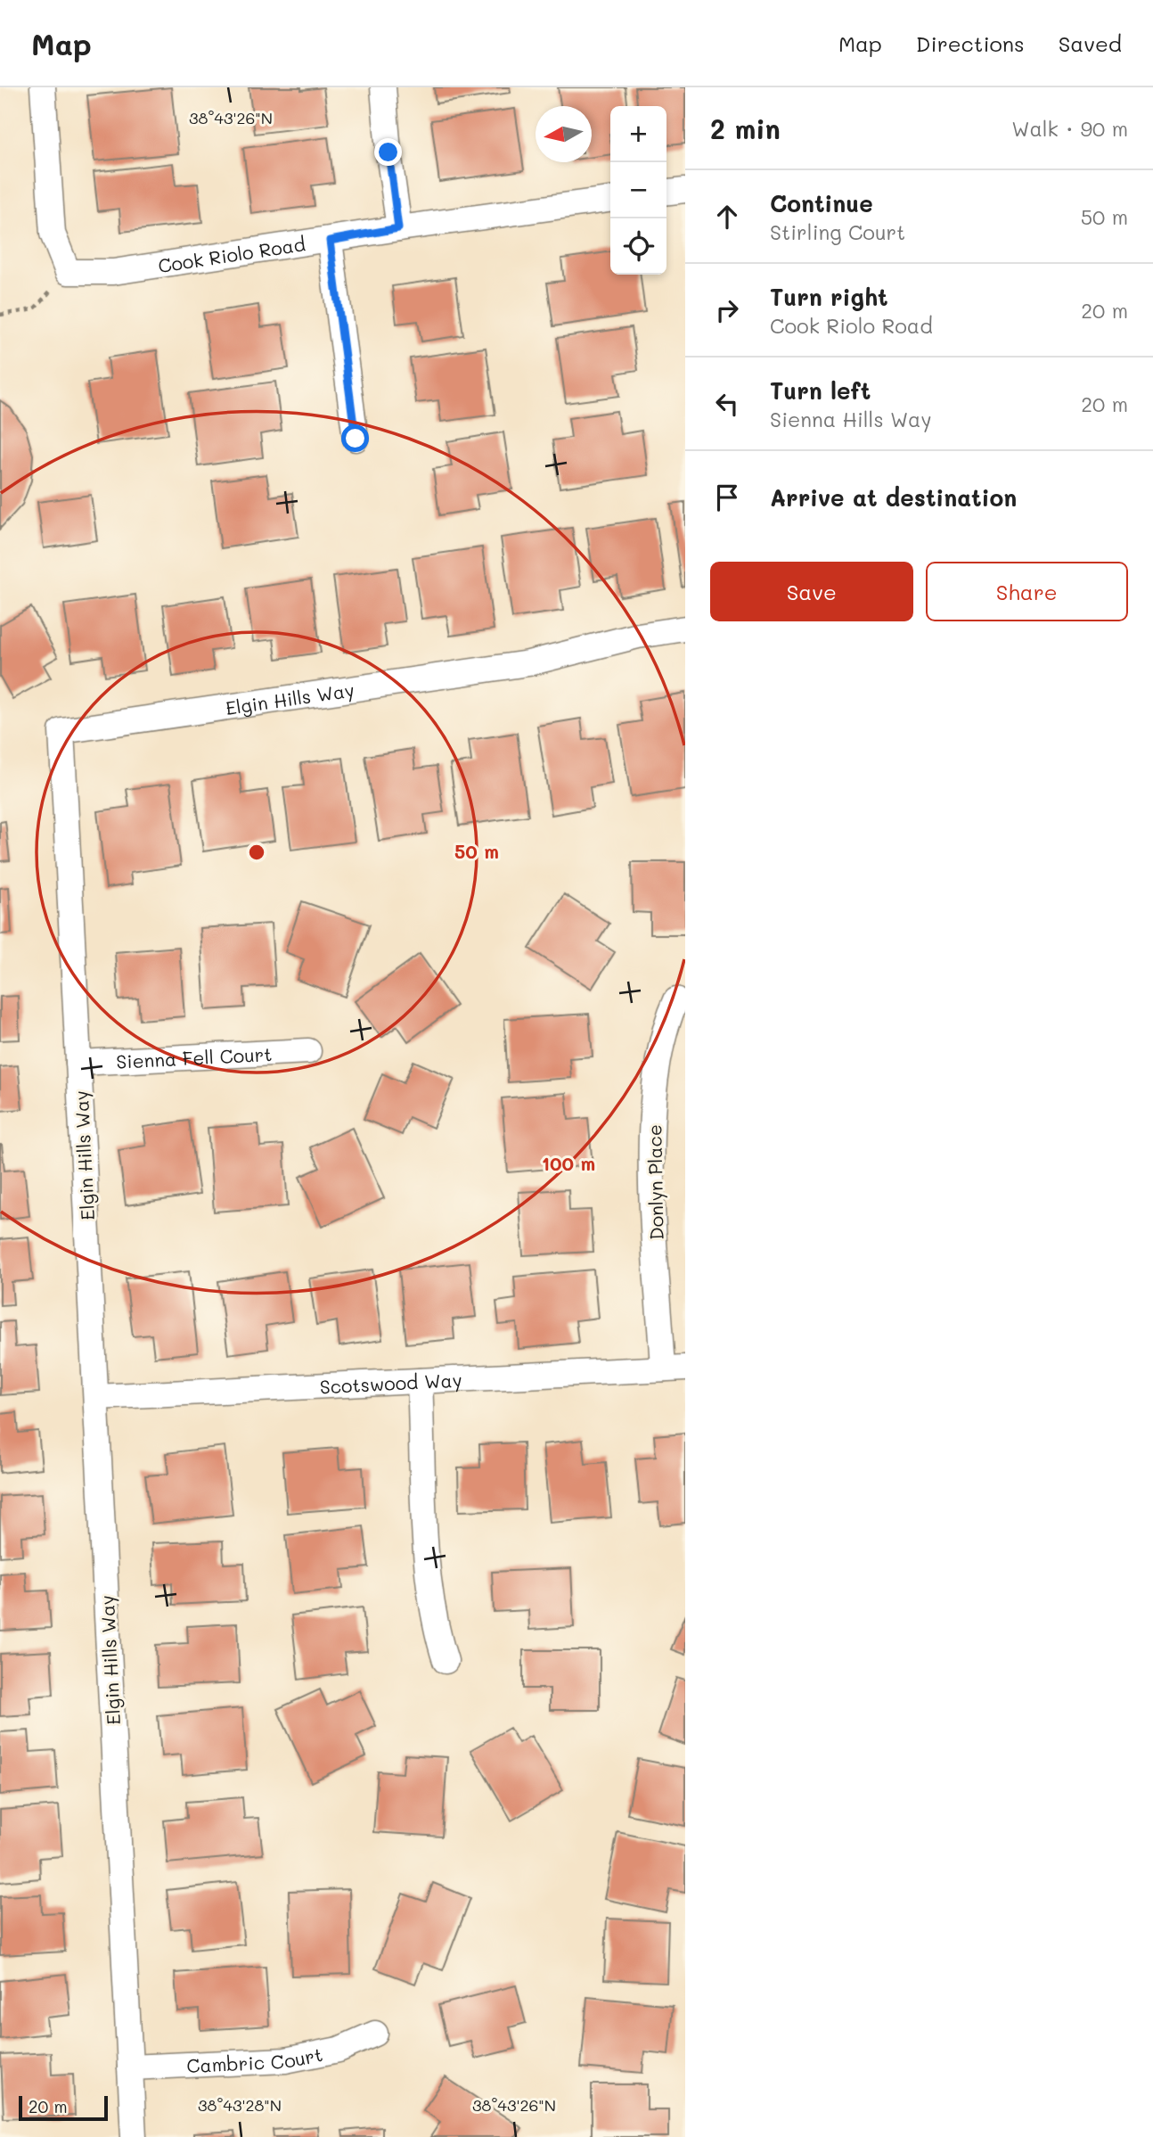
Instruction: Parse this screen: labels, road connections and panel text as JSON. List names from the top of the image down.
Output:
{
  "streets": {
    "street": [
      "Cook Riolo Road",
      "Elgin Hills Way",
      "Sienna Fell Court",
      "Donlyn Place",
      "Scotswood Way",
      "Cambric Court"
    ]
  },
  "crossings": [
    ["Elgin Hills Way", "Sienna Fell Court"],
    ["Elgin Hills Way", "Scotswood Way"],
    ["Elgin Hills Way", "Cambric Court"],
    ["Donlyn Place", "Scotswood Way"]
  ],
  "scale_bar": "20 m",
  "north": "left",
  "page": {
    "header": "Map",
    "nav": ["Map", "Directions", "Saved"],
    "heading": ["2 min", "Walk · 90 m"],
    "map_buttons": ["+", "−"],
    "list": [
      ["Continue", "Stirling Court", "50 m"],
      ["Turn right", "Cook Riolo Road", "20 m"],
      ["Turn left", "Sienna Hills Way", "20 m"],
      "Arrive at destination"
    ],
    "buttons": ["Save", "Share"],
    "scale": "20 m"
  },
  "coordinates": ["38°43'26\"N", "38°43'28\"N"],
  "rings": ["50 m", "100 m"]
}
